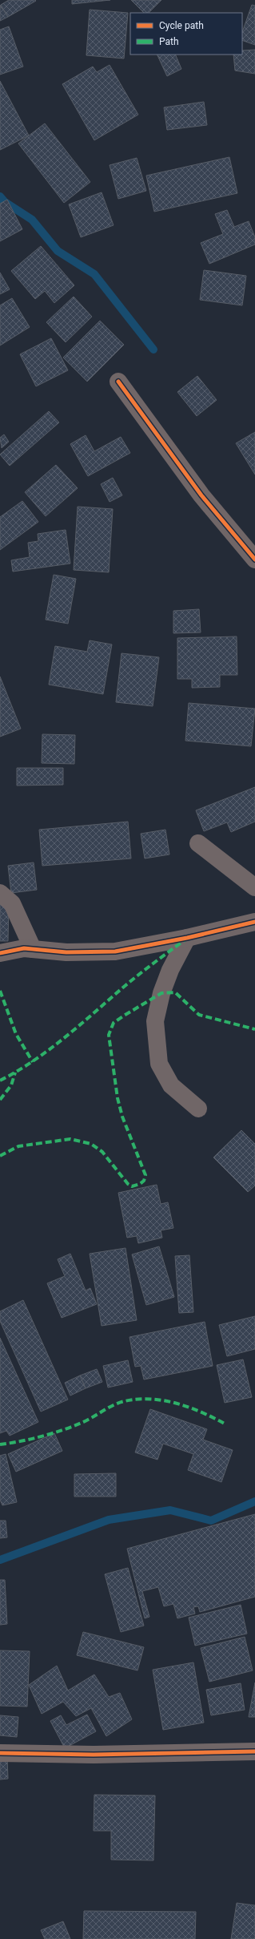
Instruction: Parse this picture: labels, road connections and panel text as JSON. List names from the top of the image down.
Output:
{
  "legend": ["Cycle path", "Path"]
}
